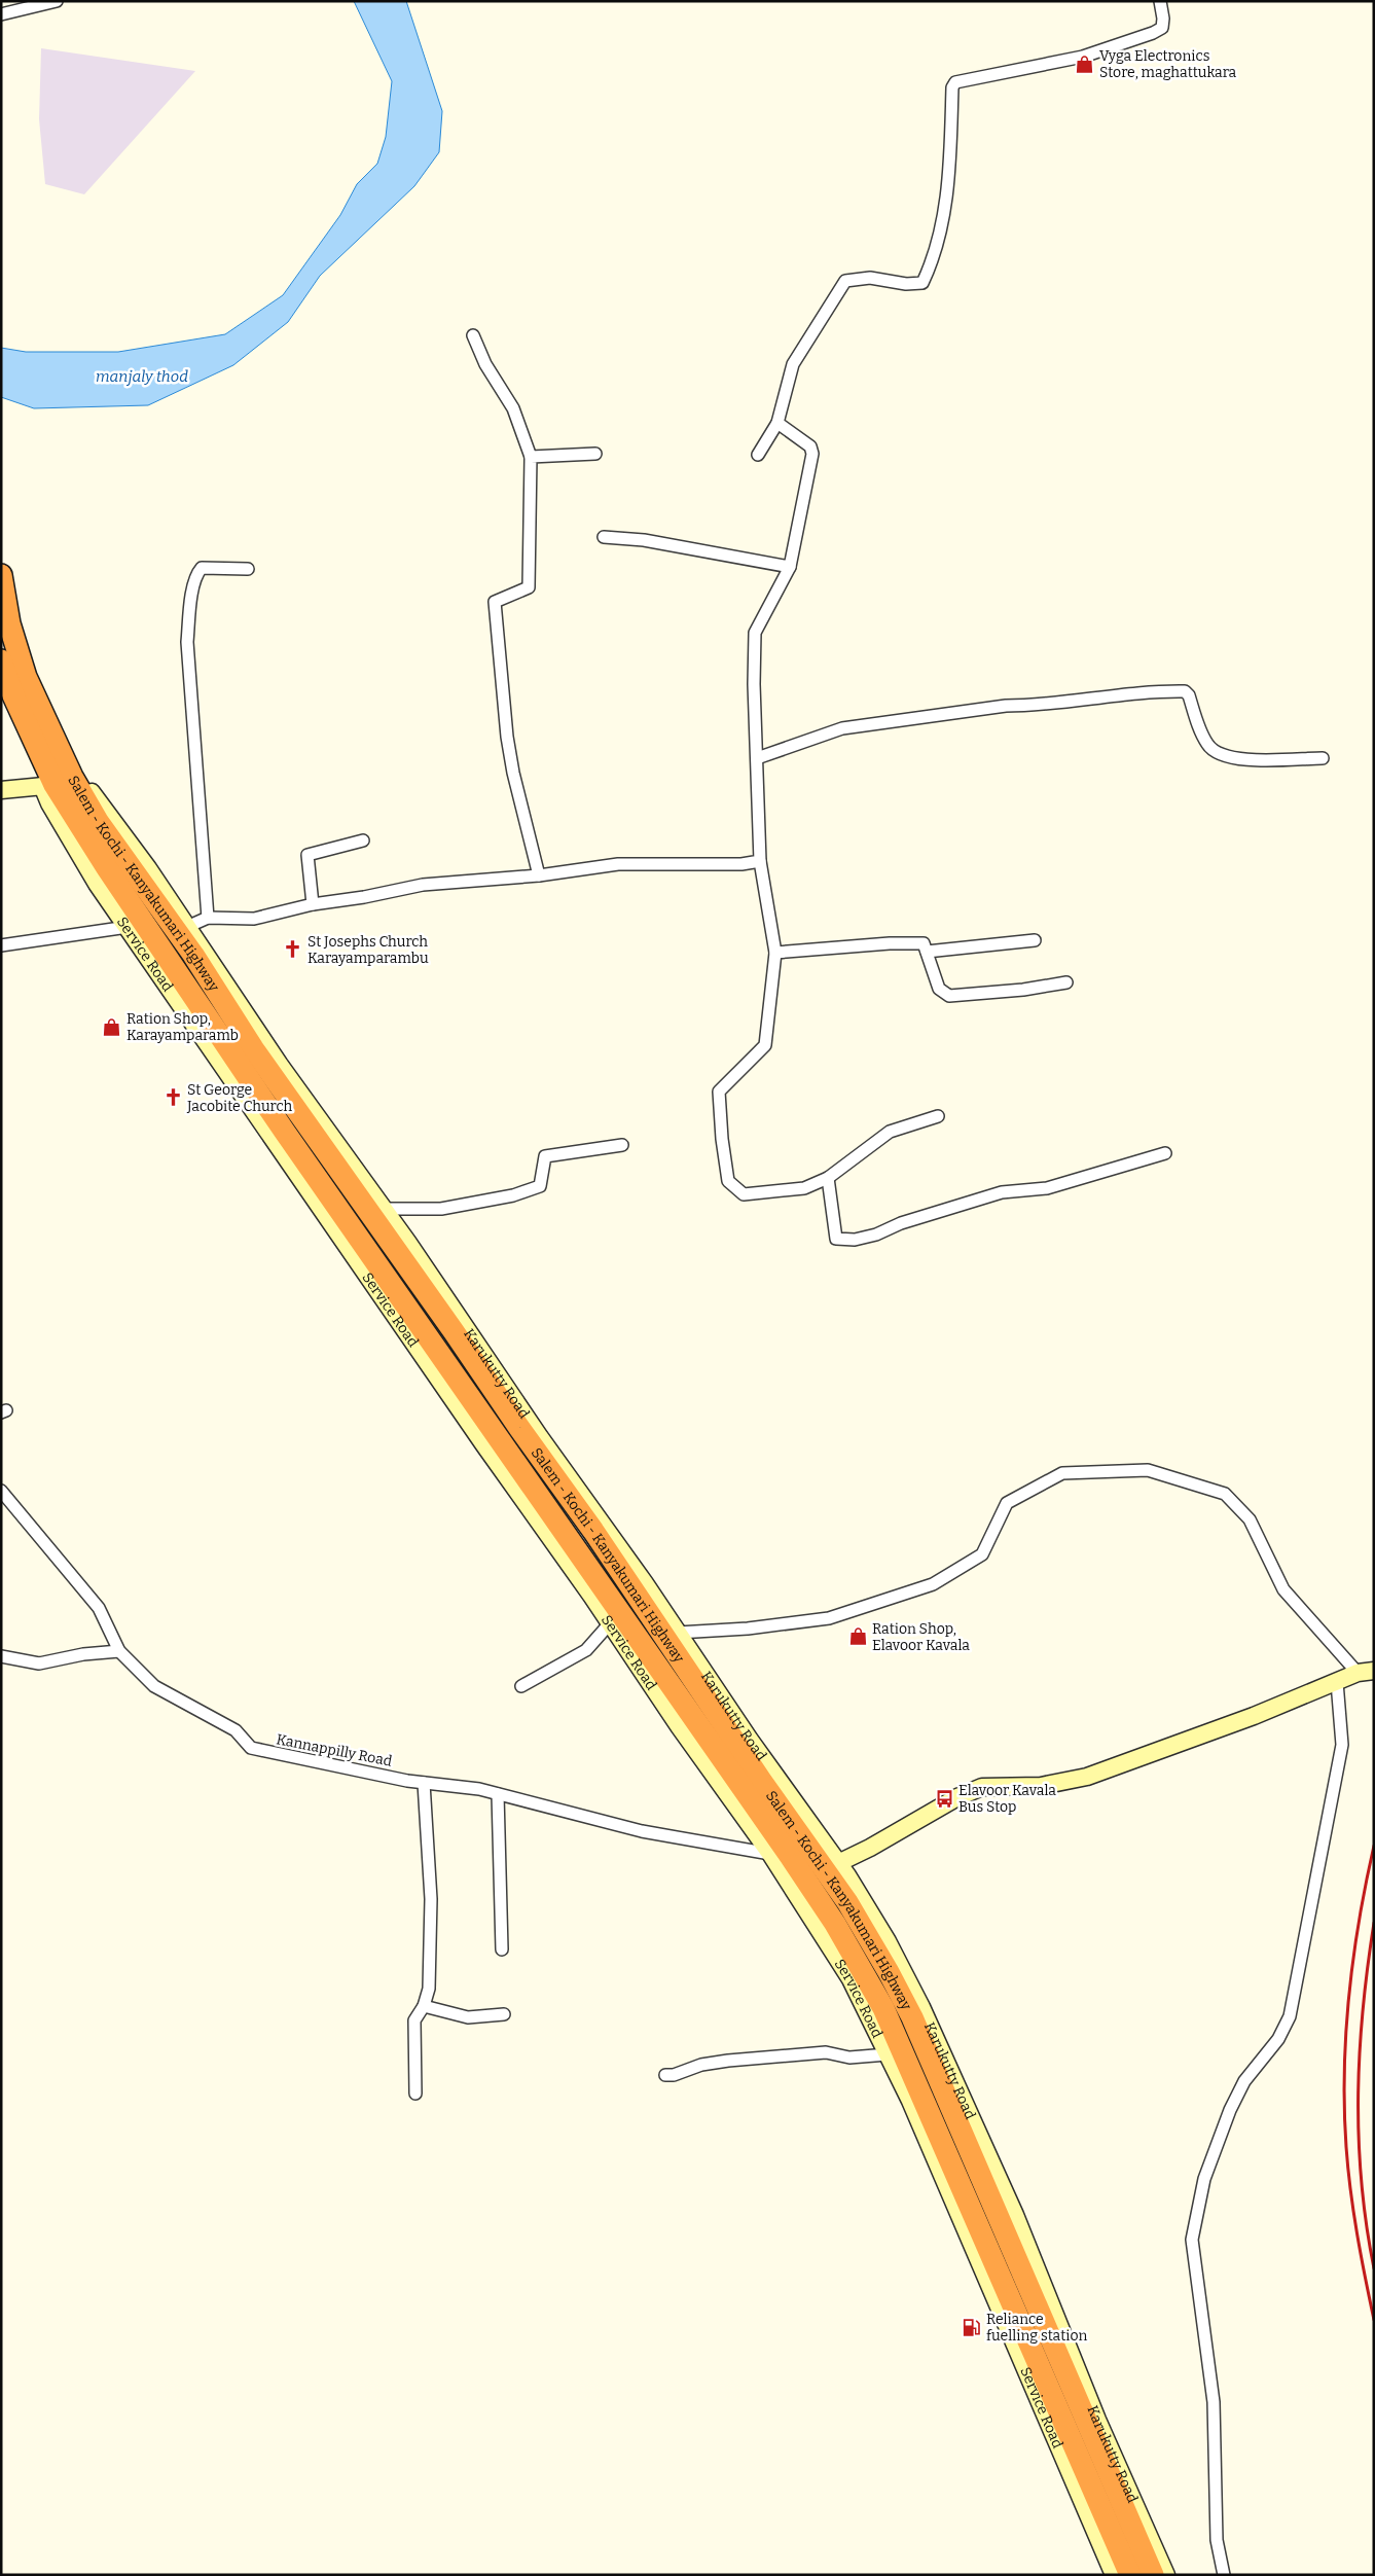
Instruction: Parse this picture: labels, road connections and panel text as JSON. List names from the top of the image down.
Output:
{
  "streets": {
    "highway": ["Salem - Kochi - Kanyakumari Highway"],
    "street": ["Service Road", "Karukutty Road", "Kannappilly Road"]
  },
  "crossings": [
    ["Salem - Kochi - Kanyakumari Highway", "Service Road"],
    ["Salem - Kochi - Kanyakumari Highway", "Karukutty Road"],
    ["Salem - Kochi - Kanyakumari Highway", "Kannappilly Road"],
    ["Service Road", "Karukutty Road"],
    ["Service Road", "Kannappilly Road"]
  ],
  "water": ["manjaly thod"],
  "places": {
    "shop": ["Vyga Electronics Store, maghattukara", "Ration Shop, Karayamparamb", "Ration Shop, Elavoor Kavala"],
    "church": ["St Josephs Church Karayamparambu", "St George Jacobite Church"],
    "bus stop": ["Elavoor Kavala Bus Stop"],
    "fuel station": ["Reliance fuelling station"]
  }
}
